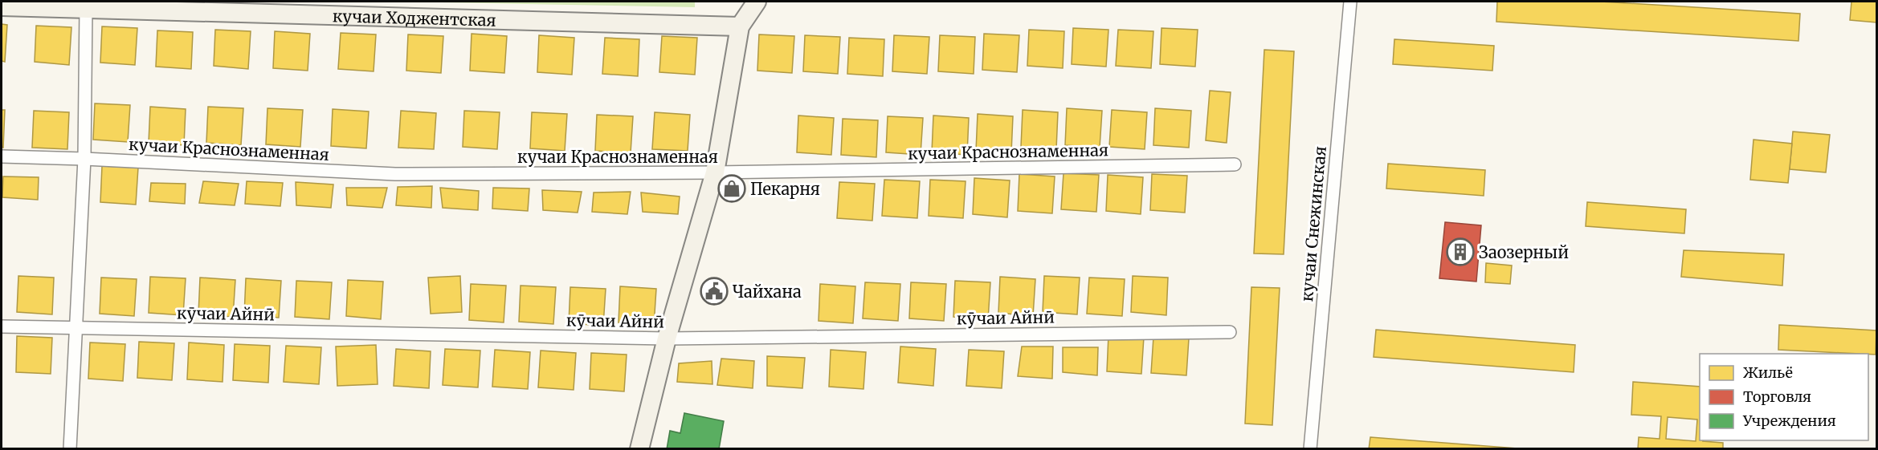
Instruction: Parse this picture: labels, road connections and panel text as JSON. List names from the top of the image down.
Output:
{
  "streets": {
    "main road": ["кучаи Ходжентская"],
    "street": ["кучаи Краснознаменная", "кучаи Снежинская", "кӯчаи Айнӣ"]
  },
  "places": {
    "shop": ["Пекарня"],
    "building": ["Заозерный"],
    "public building": ["Чайхана"]
  },
  "legend": ["Жильё", "Торговля", "Учреждения"]
}
